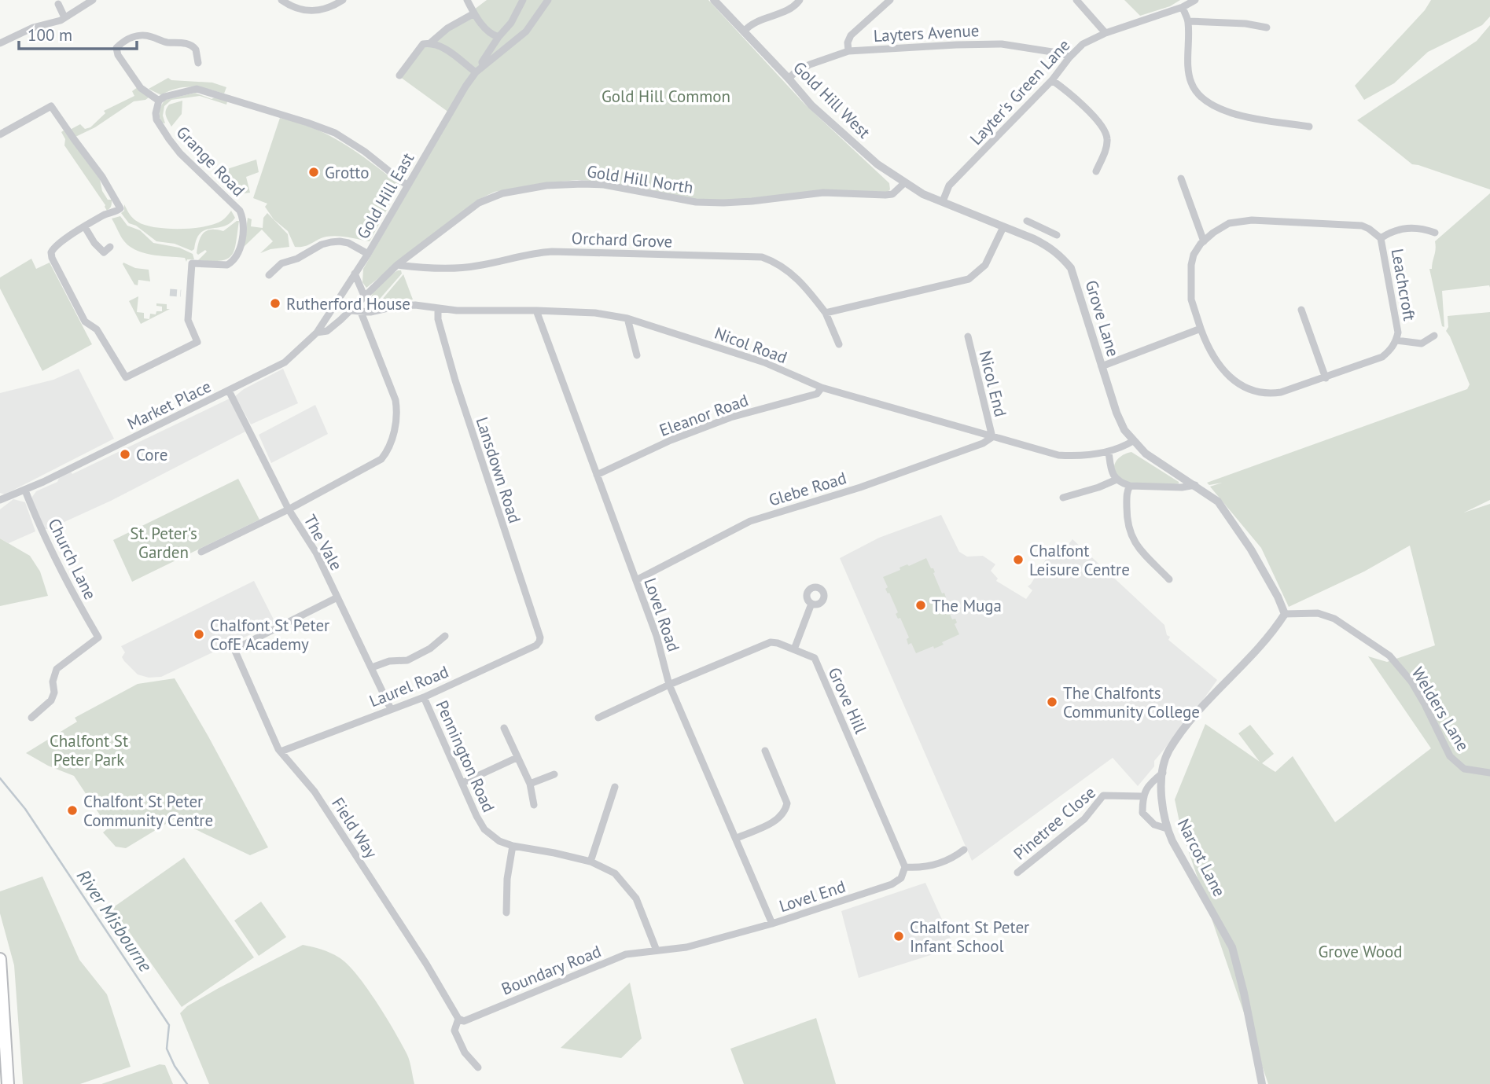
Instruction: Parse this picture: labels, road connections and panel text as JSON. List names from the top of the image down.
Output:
{
  "streets": {
    "street": [
      "Layters Avenue",
      "Layter's Green Lane",
      "Gold Hill West",
      "Grange Road",
      "Gold Hill North",
      "Gold Hill East",
      "Orchard Grove",
      "Leachcroft",
      "Grove Lane",
      "Nicol Road",
      "Nicol End",
      "Market Place",
      "Eleanor Road",
      "Lansdown Road",
      "Glebe Road",
      "The Vale",
      "Church Lane",
      "Lovel Road",
      "Laurel Road",
      "Grove Hill",
      "Welders Lane",
      "Pennington Road",
      "Pinetree Close",
      "Field Way",
      "Narcot Lane",
      "Lovel End",
      "Boundary Road"
    ]
  },
  "crossings": [
    ["Layters Avenue", "Layter's Green Lane"],
    ["Layters Avenue", "Gold Hill West"],
    ["Layter's Green Lane", "Gold Hill West"],
    ["Layter's Green Lane", "Grove Lane"],
    ["Gold Hill West", "Gold Hill North"],
    ["Gold Hill West", "Grove Lane"],
    ["Gold Hill North", "Gold Hill East"],
    ["Gold Hill North", "Orchard Grove"],
    ["Gold Hill North", "Nicol Road"],
    ["Gold Hill North", "Market Place"],
    ["Gold Hill East", "Market Place"],
    ["Grove Lane", "Nicol Road"],
    ["Grove Lane", "Welders Lane"],
    ["Grove Lane", "Narcot Lane"],
    ["Nicol Road", "Nicol End"],
    ["Nicol Road", "Eleanor Road"],
    ["Nicol Road", "Lansdown Road"],
    ["Nicol Road", "Glebe Road"],
    ["Nicol Road", "Lovel Road"],
    ["Nicol End", "Glebe Road"],
    ["Market Place", "The Vale"],
    ["Market Place", "Church Lane"],
    ["Eleanor Road", "Lovel Road"],
    ["Lansdown Road", "Laurel Road"],
    ["Glebe Road", "Lovel Road"],
    ["The Vale", "Laurel Road"],
    ["The Vale", "Field Way"],
    ["Lovel Road", "Grove Hill"],
    ["Lovel Road", "Lovel End"],
    ["Laurel Road", "Pennington Road"],
    ["Laurel Road", "Field Way"],
    ["Grove Hill", "Lovel End"],
    ["Welders Lane", "Narcot Lane"],
    ["Pennington Road", "Lovel End"],
    ["Pennington Road", "Boundary Road"],
    ["Field Way", "Boundary Road"],
    ["Lovel End", "Boundary Road"]
  ],
  "water": ["River Misbourne"],
  "parks": [
    "Gold Hill Common",
    "St. Peter's Garden",
    "Chalfont St Peter Park",
    "Grove Wood"
  ],
  "places": [
    "Grotto",
    "Rutherford House",
    "Core",
    "Chalfont Leisure Centre",
    "The Muga",
    "Chalfont St Peter CofE Academy",
    "The Chalfonts Community College",
    "Chalfont St Peter Community Centre",
    "Chalfont St Peter Infant School"
  ],
  "scale_bar": "100 m"
}
